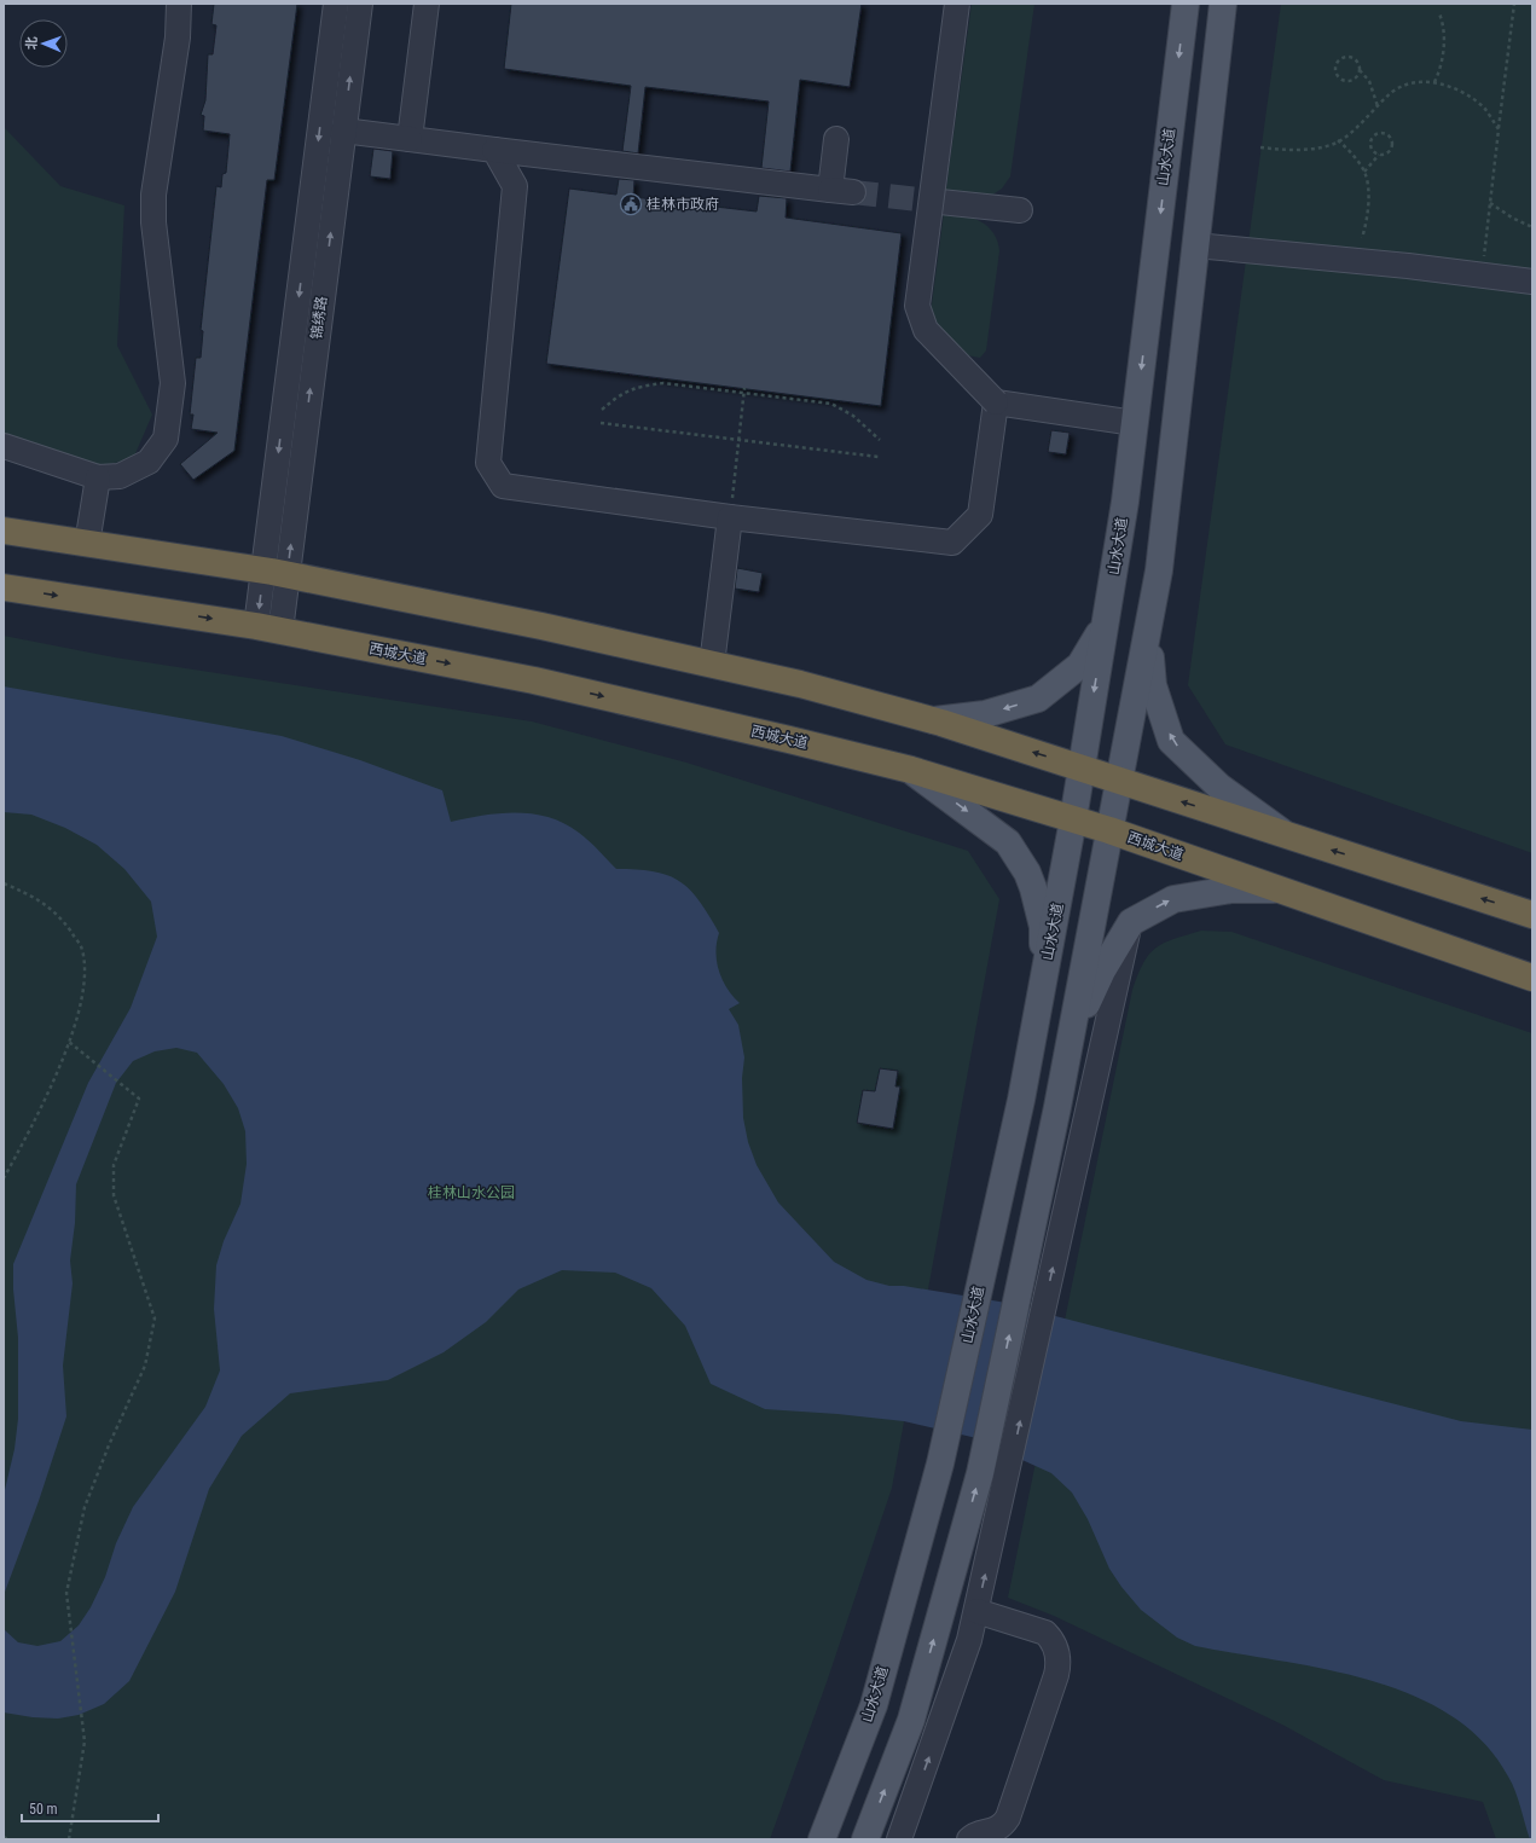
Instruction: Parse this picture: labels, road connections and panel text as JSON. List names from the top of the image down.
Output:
{
  "streets": {
    "highway": ["西城大道"],
    "main road": ["山水大道"],
    "street": ["锦绣路"]
  },
  "crossings": [
    ["山水大道", "西城大道"],
    ["锦绣路", "西城大道"]
  ],
  "parks": ["桂林山水公园"],
  "places": {
    "public building": ["桂林市政府"]
  },
  "scale_bar": "50 m",
  "north": "left"
}
